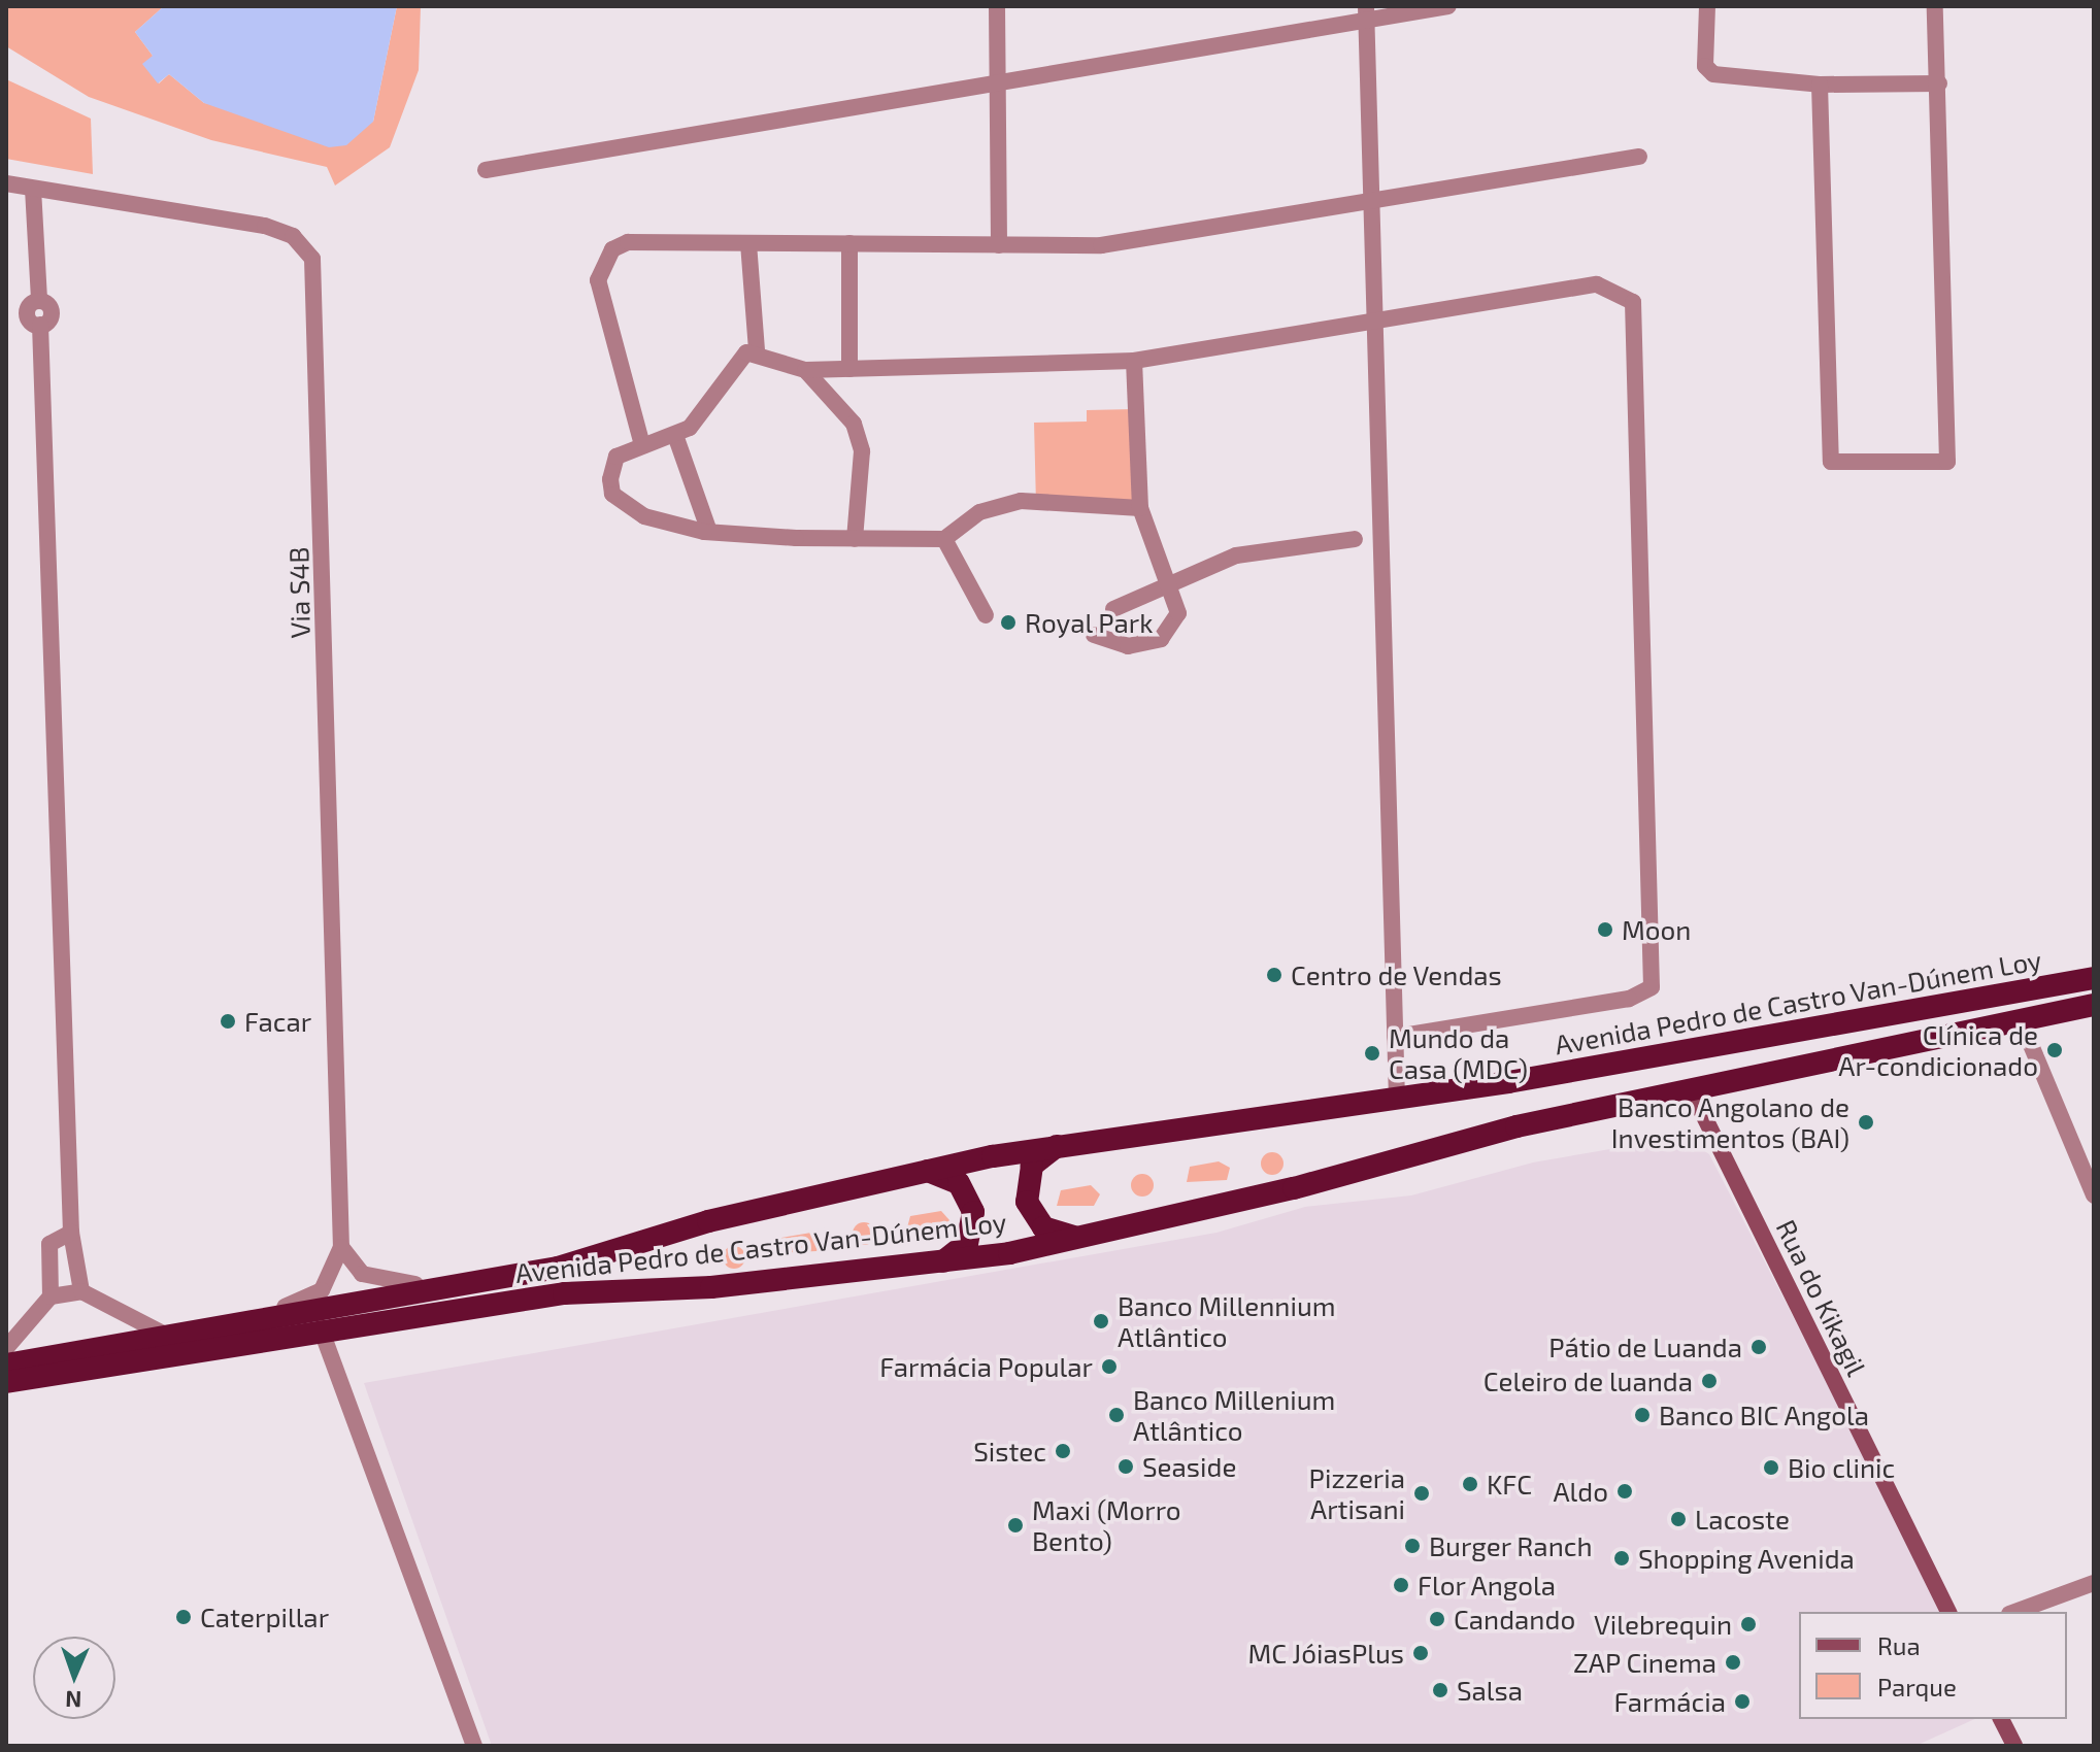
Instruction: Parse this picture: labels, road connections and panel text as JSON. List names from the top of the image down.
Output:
{
  "streets": {
    "highway": ["Avenida Pedro de Castro Van-Dúnem Loy"],
    "main road": ["Rua do Kikagil"],
    "street": ["Via S4B"]
  },
  "crossings": [
    ["Avenida Pedro de Castro Van-Dúnem Loy", "Rua do Kikagil"]
  ],
  "places": [
    "Royal Park",
    "Moon",
    "Centro de Vendas",
    "Facar",
    "Clínica de Ar-condicionado",
    "Mundo da Casa (MDC)",
    "Banco Angolano de Investimentos (BAI)",
    "Banco Millennium Atlântico",
    "Pátio de Luanda",
    "Farmácia Popular",
    "Celeiro de luanda",
    "Banco Millenium Atlântico",
    "Banco BIC Angola",
    "Sistec",
    "Seaside",
    "Bio clinic",
    "KFC",
    "Aldo",
    "Pizzeria Artisani",
    "Lacoste",
    "Maxi (Morro Bento)",
    "Burger Ranch",
    "Shopping Avenida",
    "Flor Angola",
    "Caterpillar",
    "Candando",
    "Vilebrequin",
    "MC JóiasPlus",
    "ZAP Cinema",
    "Salsa",
    "Farmácia"
  ],
  "legend": ["Rua", "Parque"],
  "north": "bottom"
}
